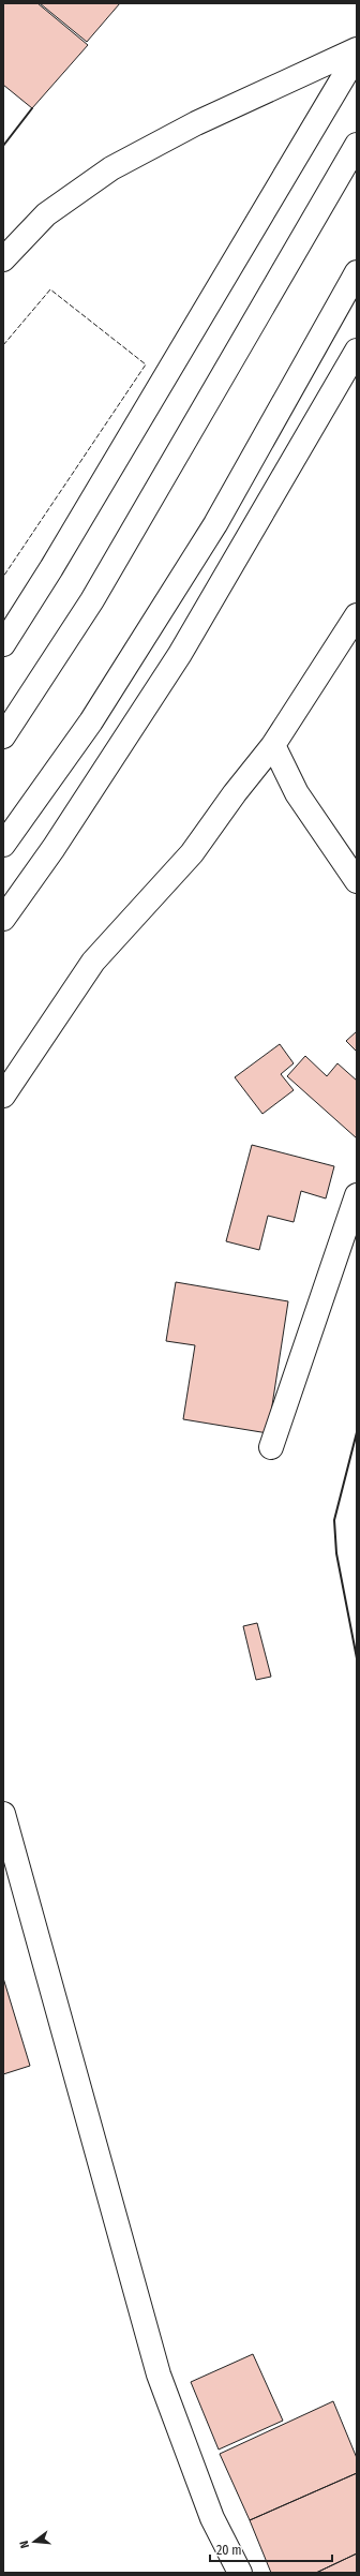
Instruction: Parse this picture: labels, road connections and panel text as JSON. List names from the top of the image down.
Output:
{
  "scale_bar": "20 m",
  "north": "left"
}
